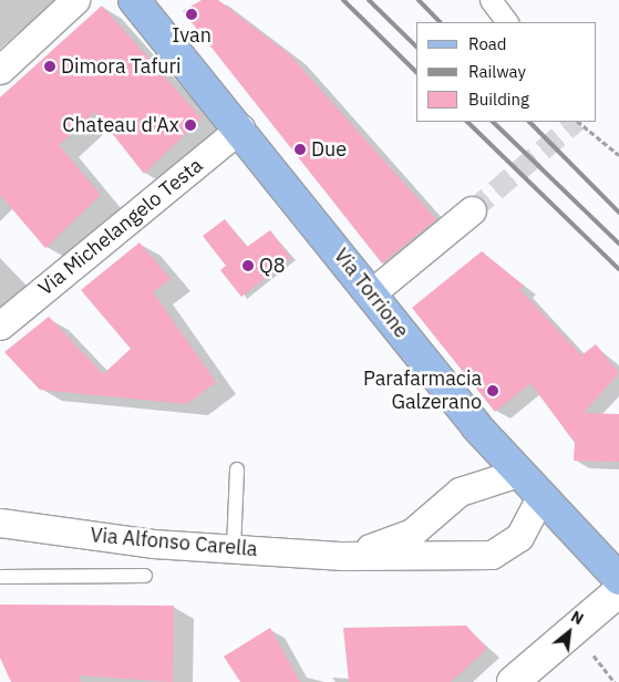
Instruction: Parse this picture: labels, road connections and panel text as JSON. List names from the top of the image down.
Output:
{
  "streets": {
    "main road": ["Via Torrione"],
    "street": ["Via Michelangelo Testa", "Via Alfonso Carella"]
  },
  "crossings": [
    ["Via Michelangelo Testa", "Via Torrione"],
    ["Via Torrione", "Via Alfonso Carella"]
  ],
  "places": [
    "Ivan",
    "Dimora Tafuri",
    "Chateau d'Ax",
    "Due",
    "Q8",
    "Parafarmacia Galzerano"
  ],
  "legend": ["Road", "Railway", "Building"],
  "north": "top right"
}
